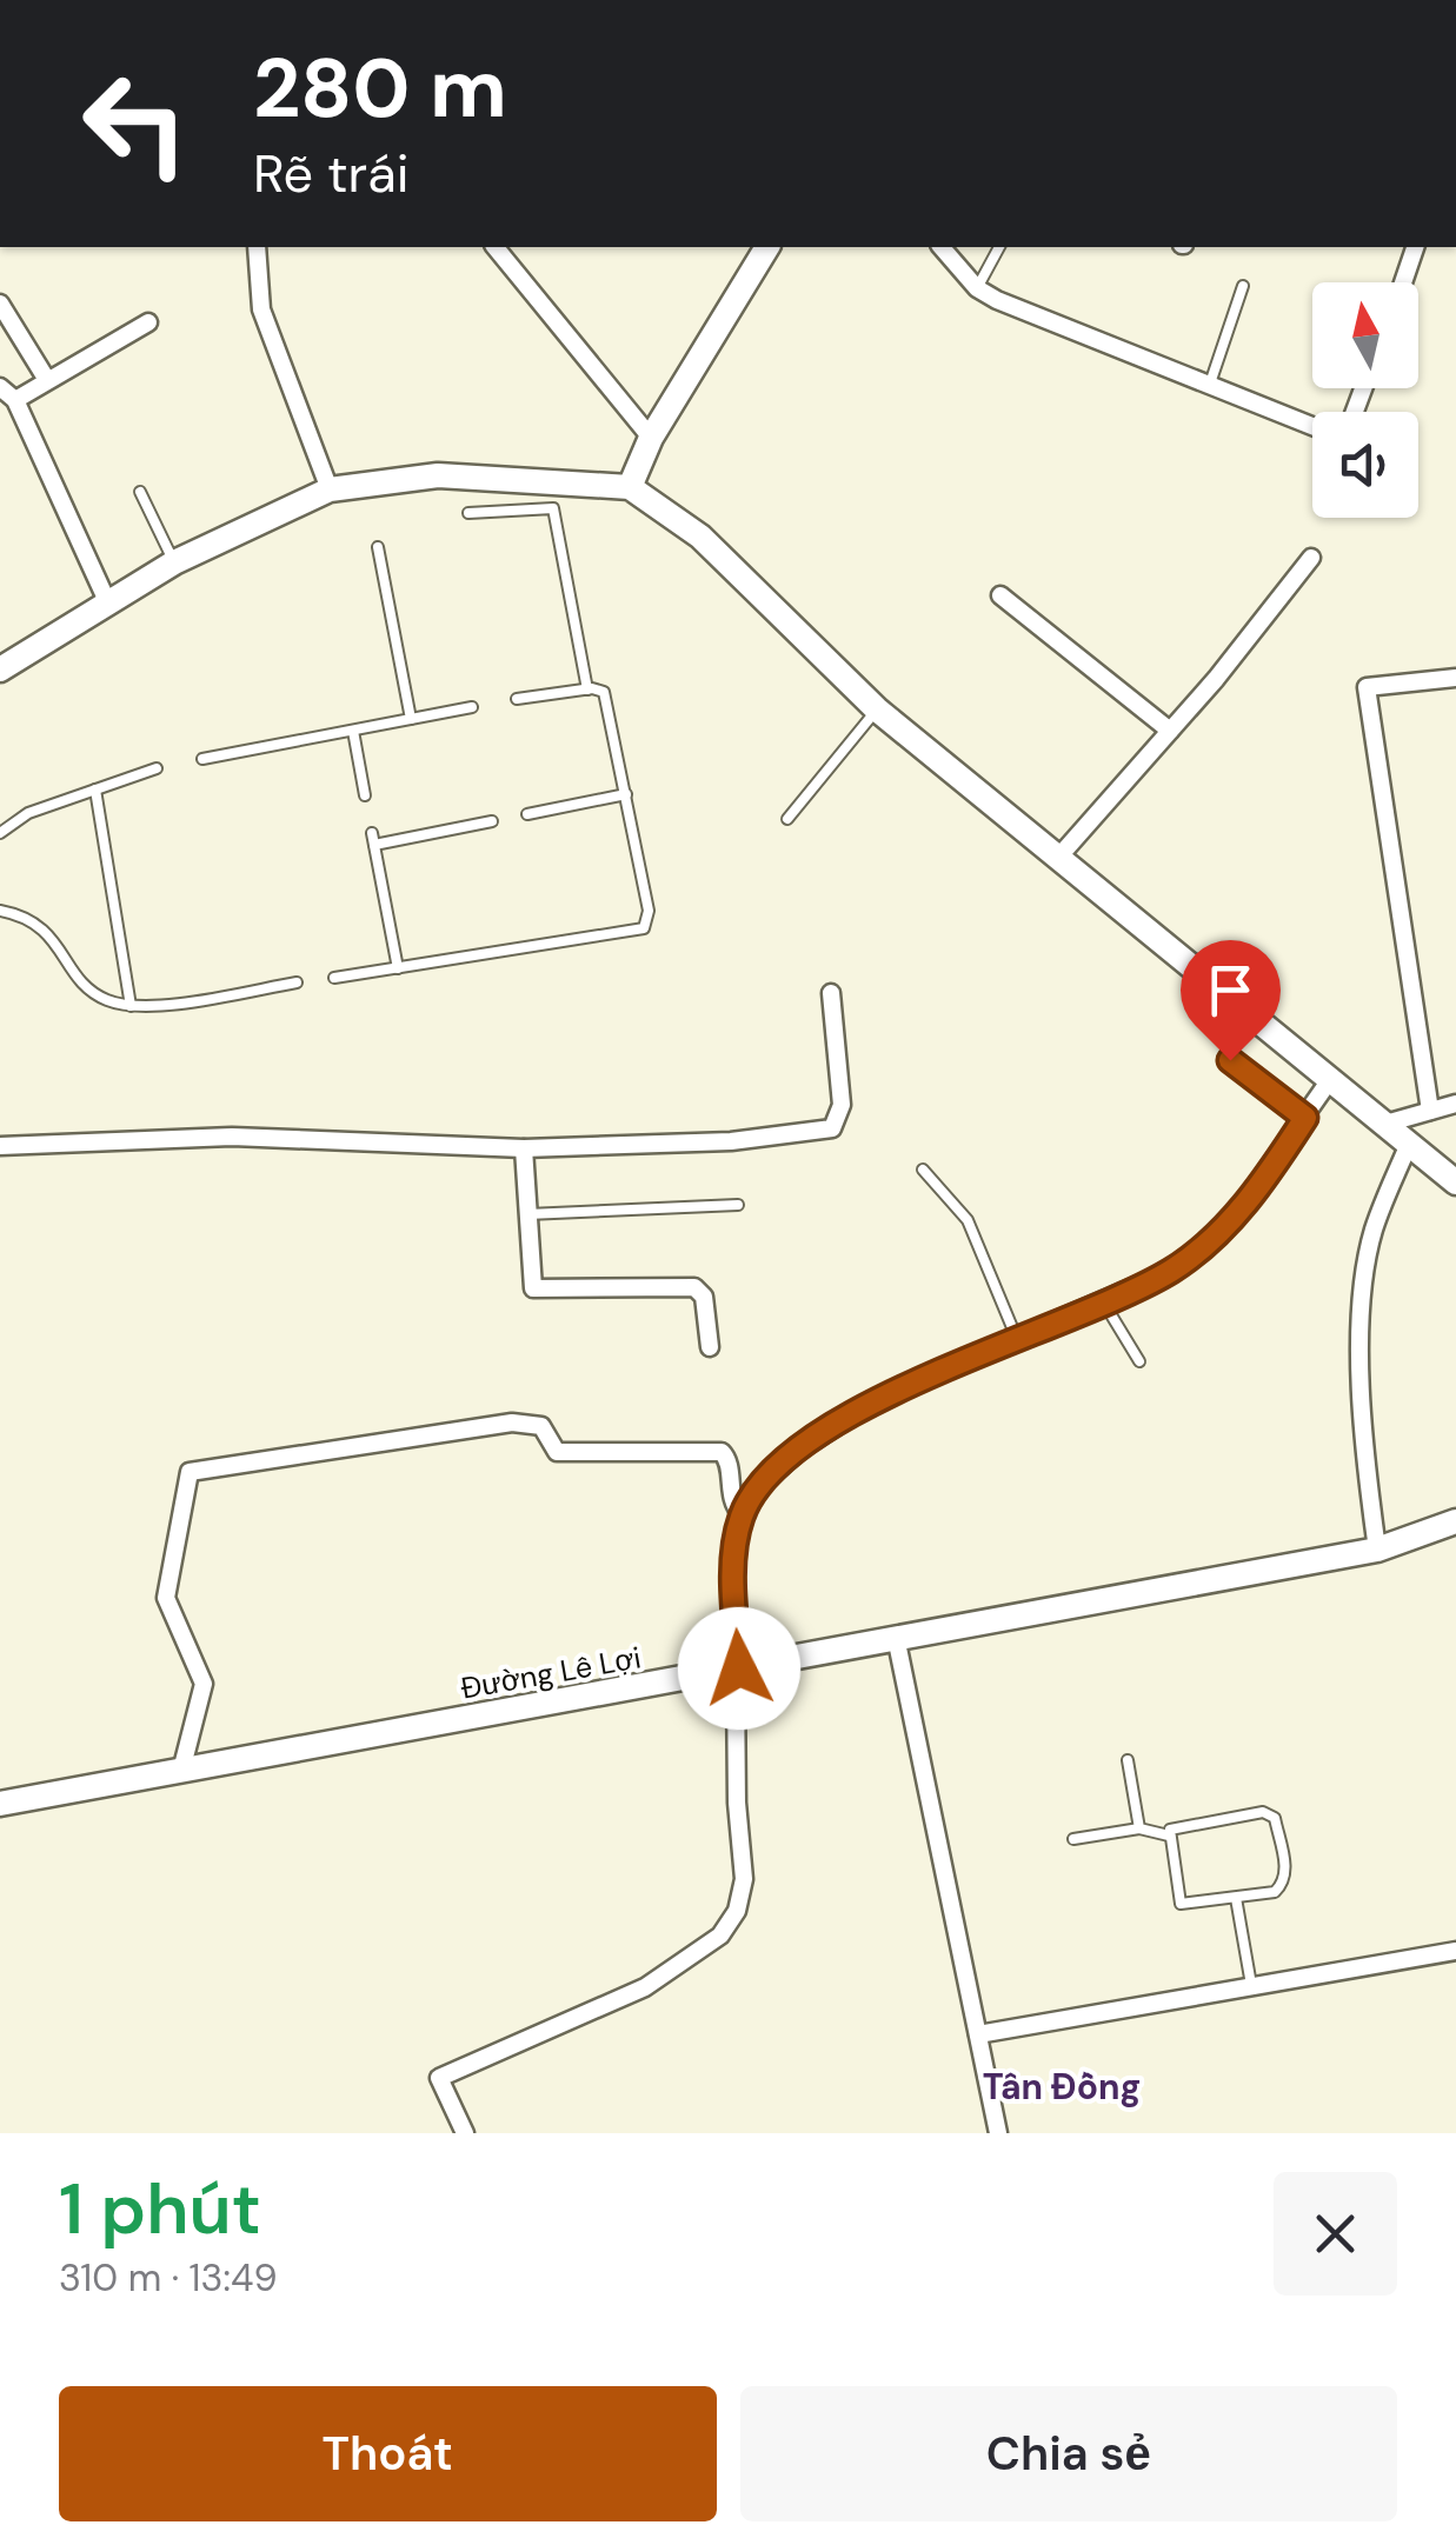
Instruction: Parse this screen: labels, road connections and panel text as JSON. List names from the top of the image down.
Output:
{
  "streets": {
    "street": ["Đường Lê Lợi"]
  },
  "districts": ["Tân Đồng"],
  "north": "top",
  "page": {
    "turn": ["280 m", "Rẽ trái"],
    "heading": ["1 phút", "310 m · 13:49"],
    "buttons": ["Thoát", "Chia sẻ"]
  }
}
